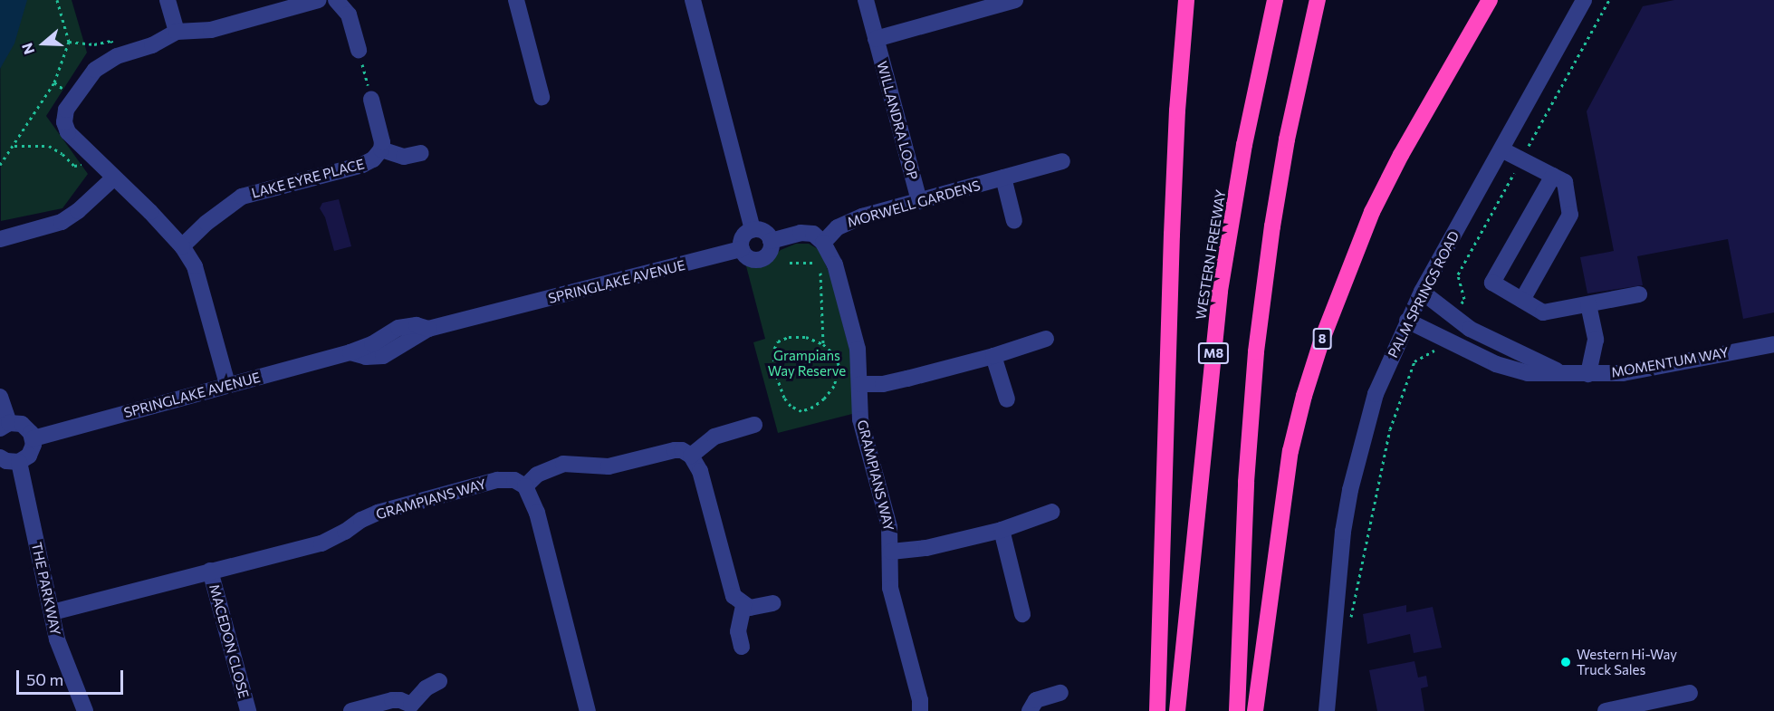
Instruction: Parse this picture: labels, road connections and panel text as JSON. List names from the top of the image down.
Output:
{
  "streets": {
    "highway": ["WESTERN FREEWAY", "8", "M8"],
    "street": [
      "WILLANDRA LOOP",
      "LAKE EYRE PLACE",
      "MORWELL GARDENS",
      "SPRINGLAKE AVENUE",
      "PALM SPRINGS ROAD",
      "MOMENTUM WAY",
      "GRAMPIANS WAY",
      "THE PARKWAY",
      "MACEDON CLOSE"
    ]
  },
  "crossings": [
    ["WILLANDRA LOOP", "MORWELL GARDENS"],
    ["MORWELL GARDENS", "GRAMPIANS WAY"],
    ["PALM SPRINGS ROAD", "MOMENTUM WAY"],
    ["GRAMPIANS WAY", "THE PARKWAY"],
    ["GRAMPIANS WAY", "MACEDON CLOSE"]
  ],
  "parks": ["Grampians Way Reserve"],
  "places": ["Western Hi-Way Truck Sales"],
  "scale_bar": "50 m",
  "north": "left"
}
